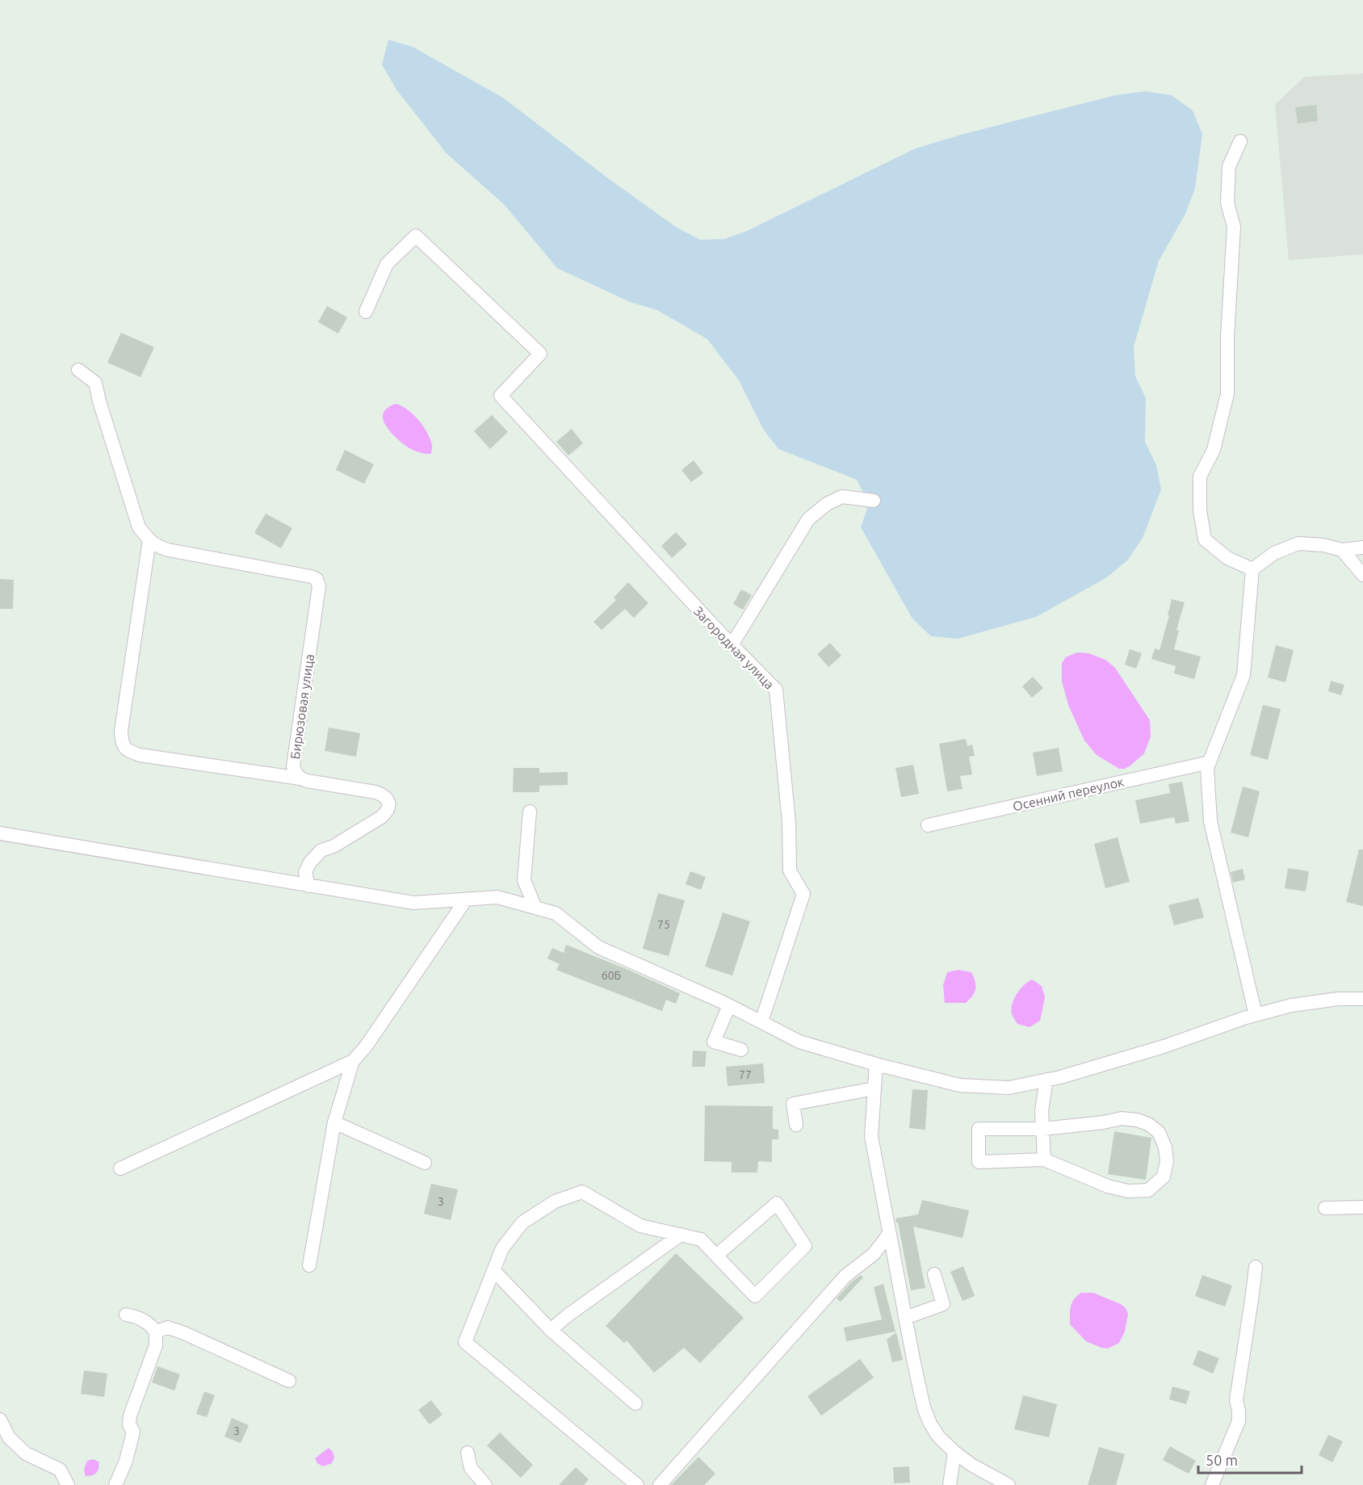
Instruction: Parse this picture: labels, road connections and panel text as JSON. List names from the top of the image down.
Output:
{
  "streets": {
    "street": ["Загородная улица", "Бирюзовая улица", "Осенний переулок"]
  },
  "house_numbers": [
    "75",
    "60Б",
    "77",
    "3",
    "3"
  ],
  "scale_bar": "50 m"
}
